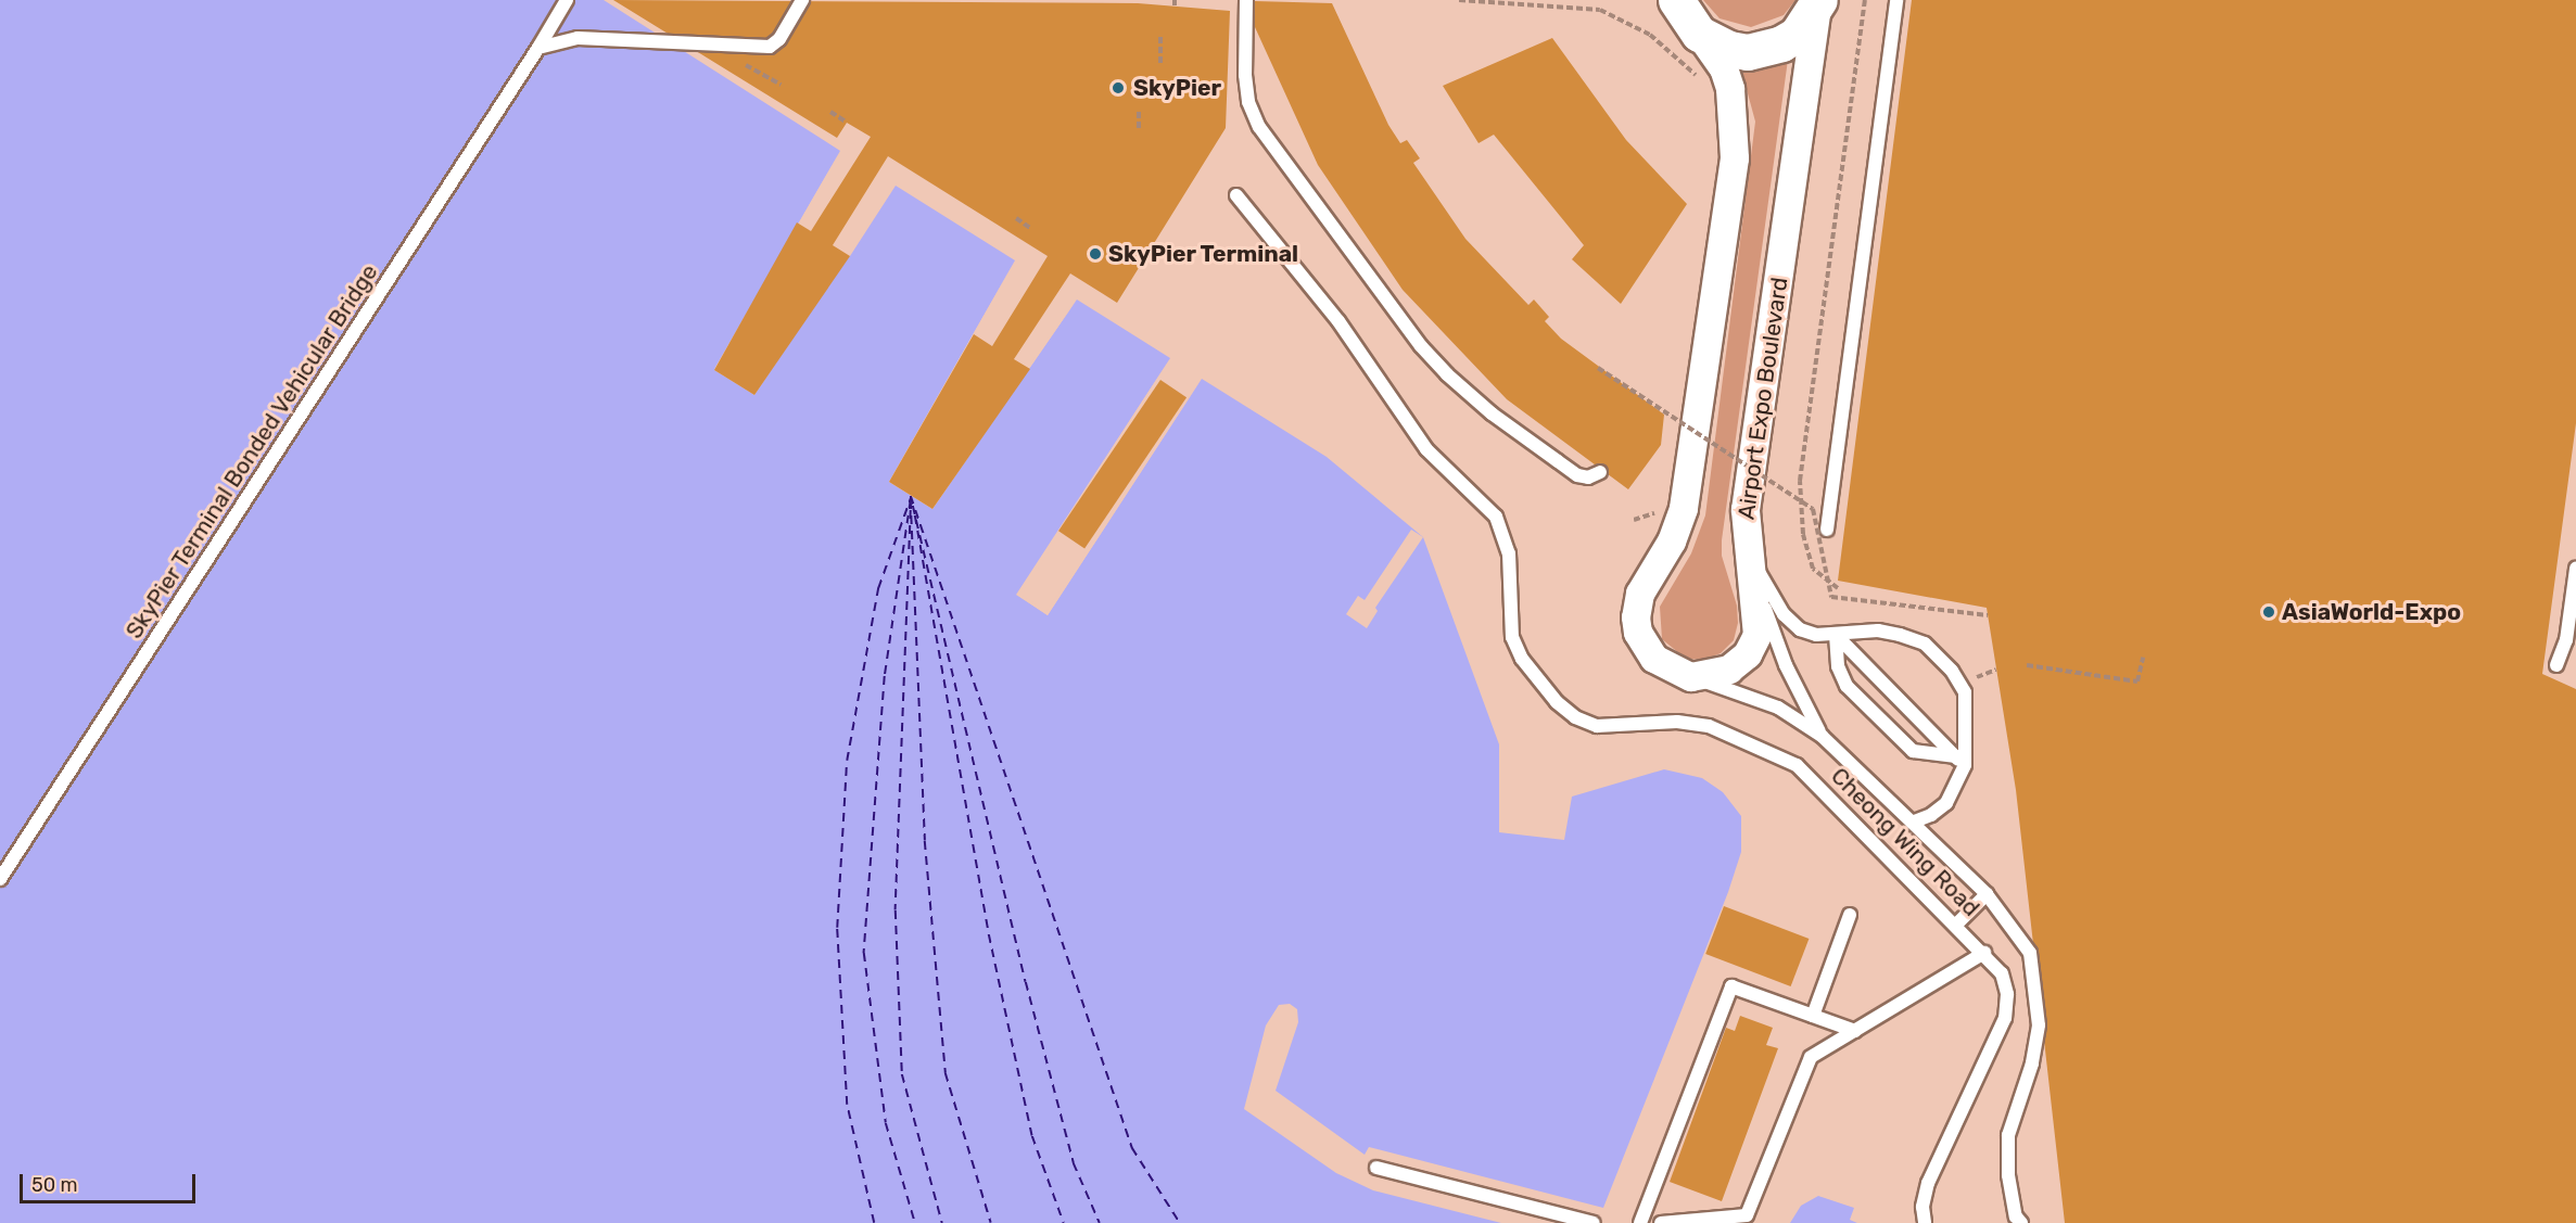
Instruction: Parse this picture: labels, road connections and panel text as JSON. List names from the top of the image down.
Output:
{
  "streets": {
    "street": ["Airport Expo Boulevard"],
    "lane": ["SkyPier Terminal Bonded Vehicular Bridge", "Cheong Wing Road"]
  },
  "places": ["SkyPier", "SkyPier Terminal", "AsiaWorld-Expo"],
  "scale_bar": "50 m"
}
